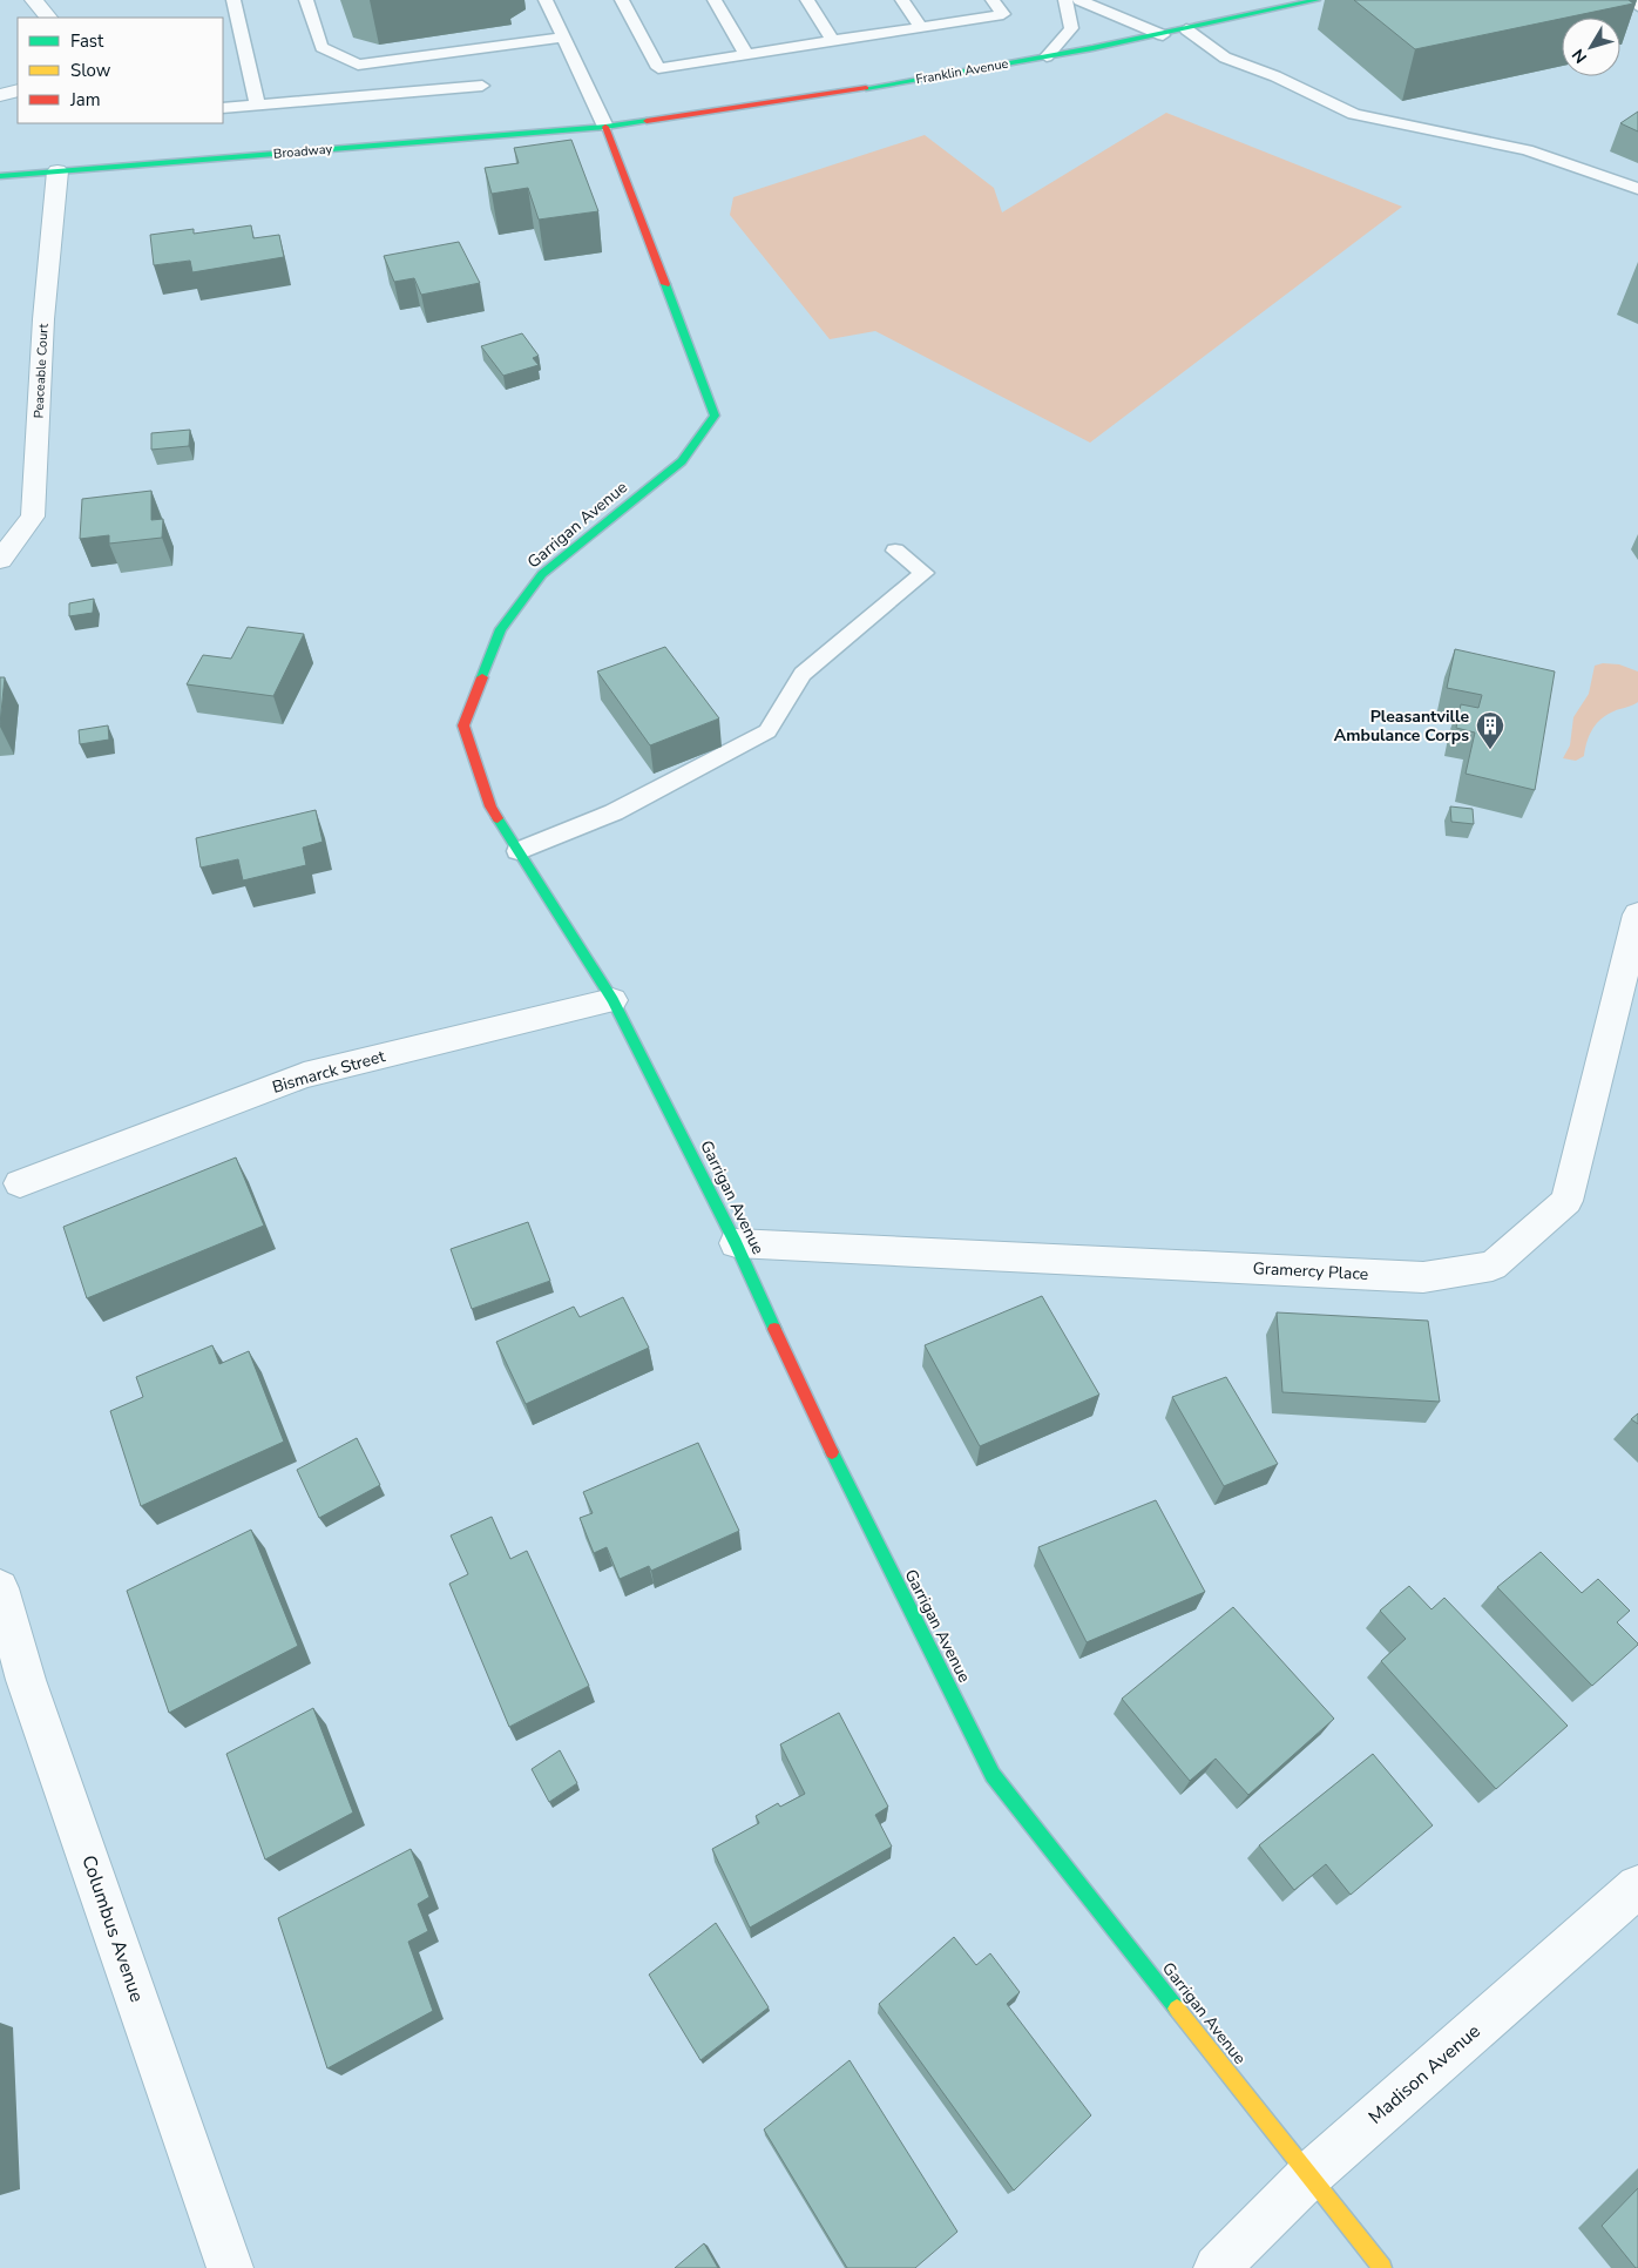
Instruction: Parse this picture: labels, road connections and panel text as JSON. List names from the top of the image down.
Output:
{
  "streets": {
    "street": [
      "Franklin Avenue",
      "Broadway",
      "Peaceable Court",
      "Garrigan Avenue",
      "Bismarck Street",
      "Gramercy Place",
      "Columbus Avenue",
      "Madison Avenue"
    ]
  },
  "crossings": [
    ["Franklin Avenue", "Broadway"],
    ["Franklin Avenue", "Garrigan Avenue"],
    ["Broadway", "Peaceable Court"],
    ["Broadway", "Garrigan Avenue"],
    ["Garrigan Avenue", "Bismarck Street"],
    ["Garrigan Avenue", "Gramercy Place"],
    ["Garrigan Avenue", "Madison Avenue"]
  ],
  "places": {
    "building": ["Pleasantville Ambulance Corps"]
  },
  "legend": ["Fast", "Slow", "Jam"],
  "north": "bottom left"
}
